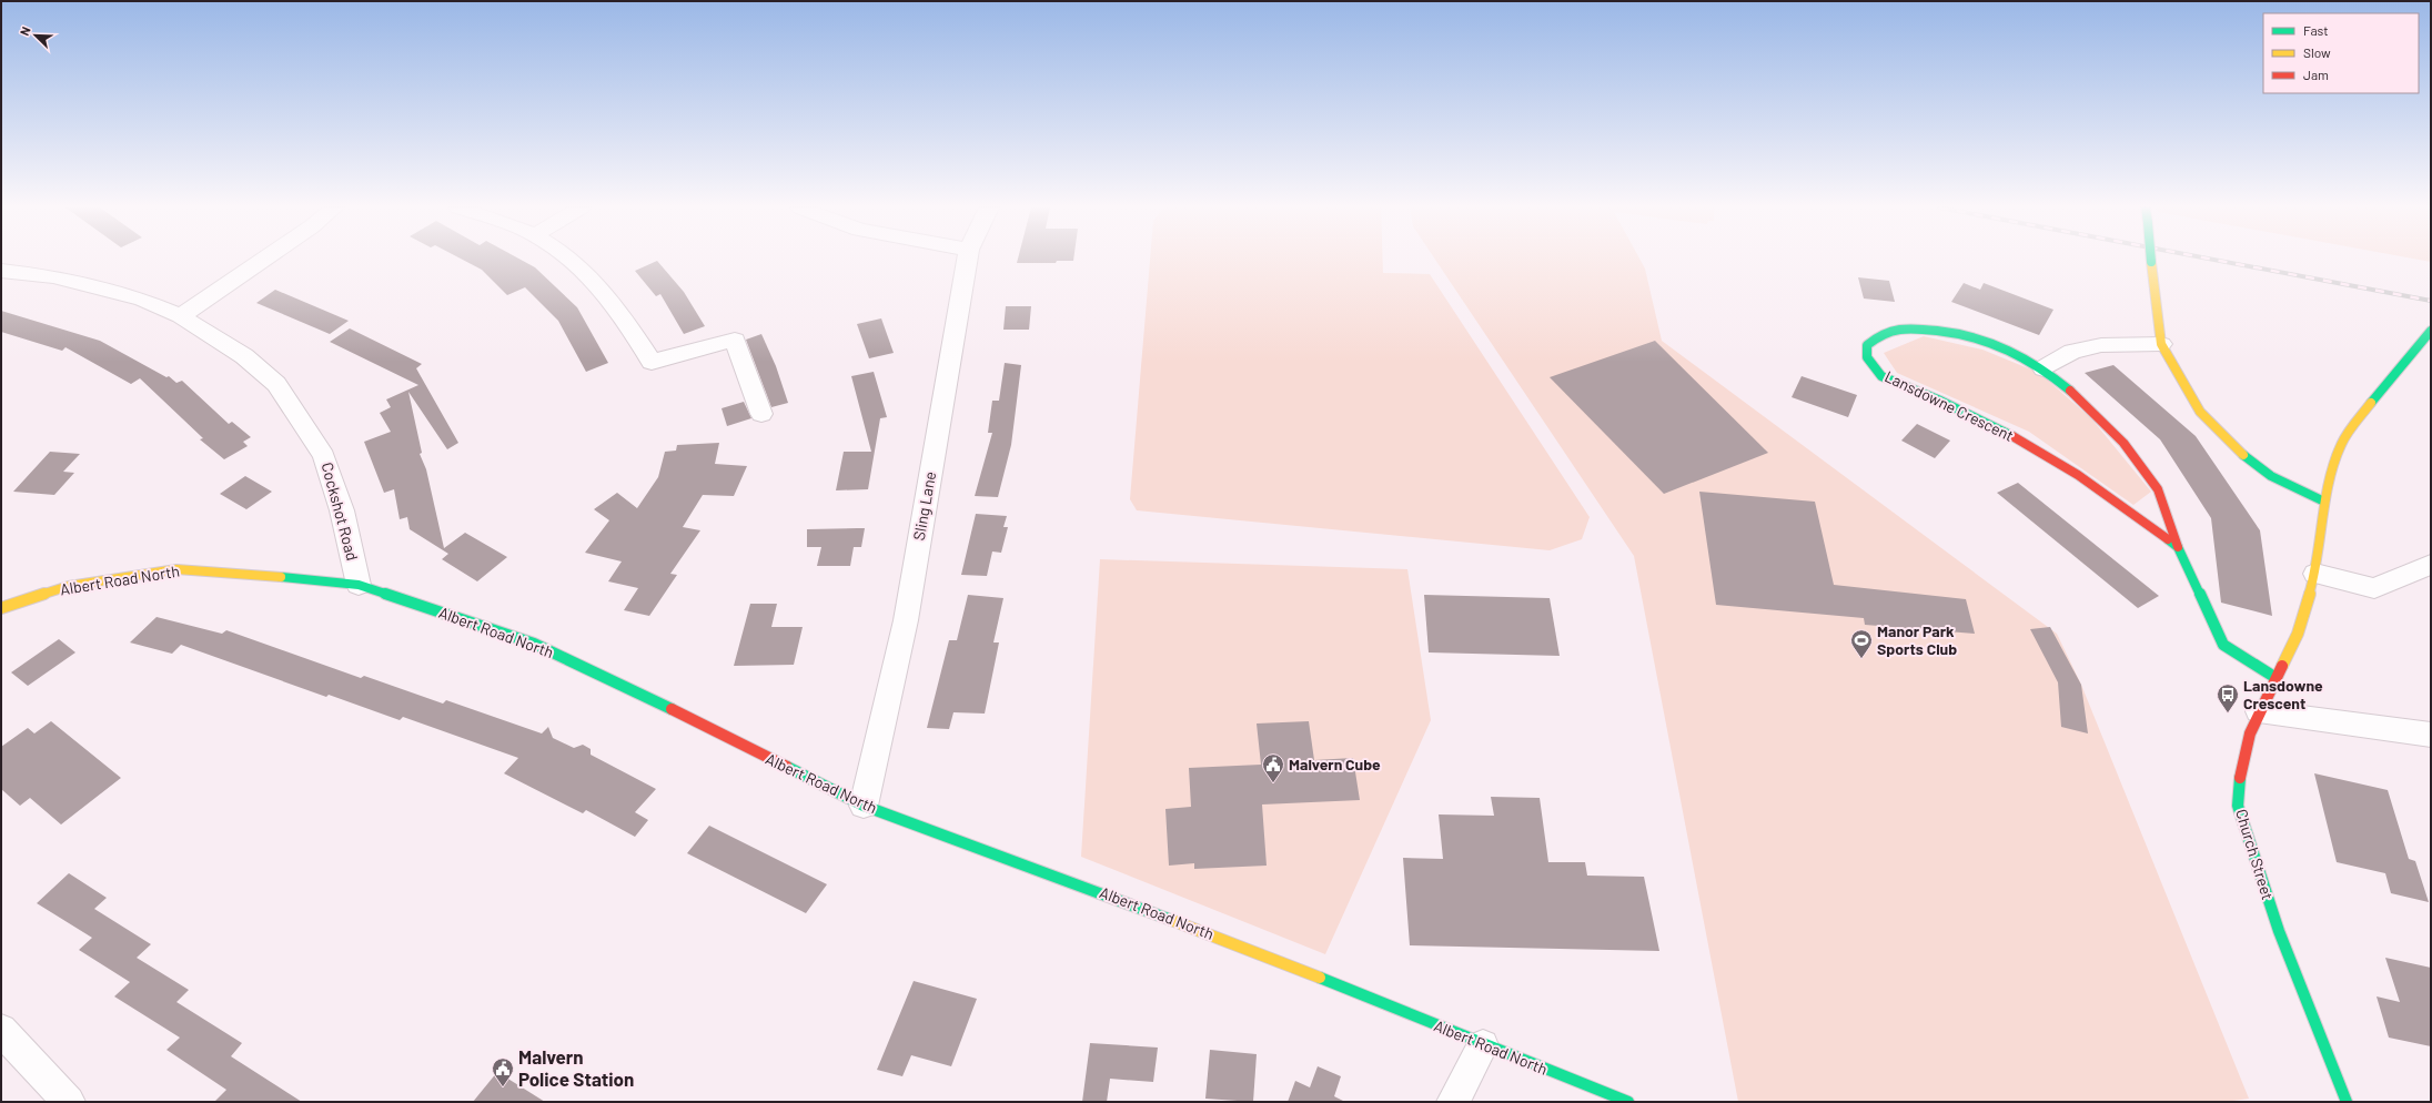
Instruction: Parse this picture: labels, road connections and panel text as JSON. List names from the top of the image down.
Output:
{
  "streets": {
    "street": [
      "Lansdowne Crescent",
      "Sling Lane",
      "Cockshot Road",
      "Albert Road North",
      "Church Street"
    ]
  },
  "crossings": [
    ["Lansdowne Crescent", "Church Street"],
    ["Sling Lane", "Albert Road North"],
    ["Cockshot Road", "Albert Road North"]
  ],
  "places": {
    "sports": ["Manor Park Sports Club"],
    "bus stop": ["Lansdowne Crescent"],
    "public building": ["Malvern Cube", "Malvern Police Station"]
  },
  "legend": ["Fast", "Slow", "Jam"],
  "north": "top left"
}
